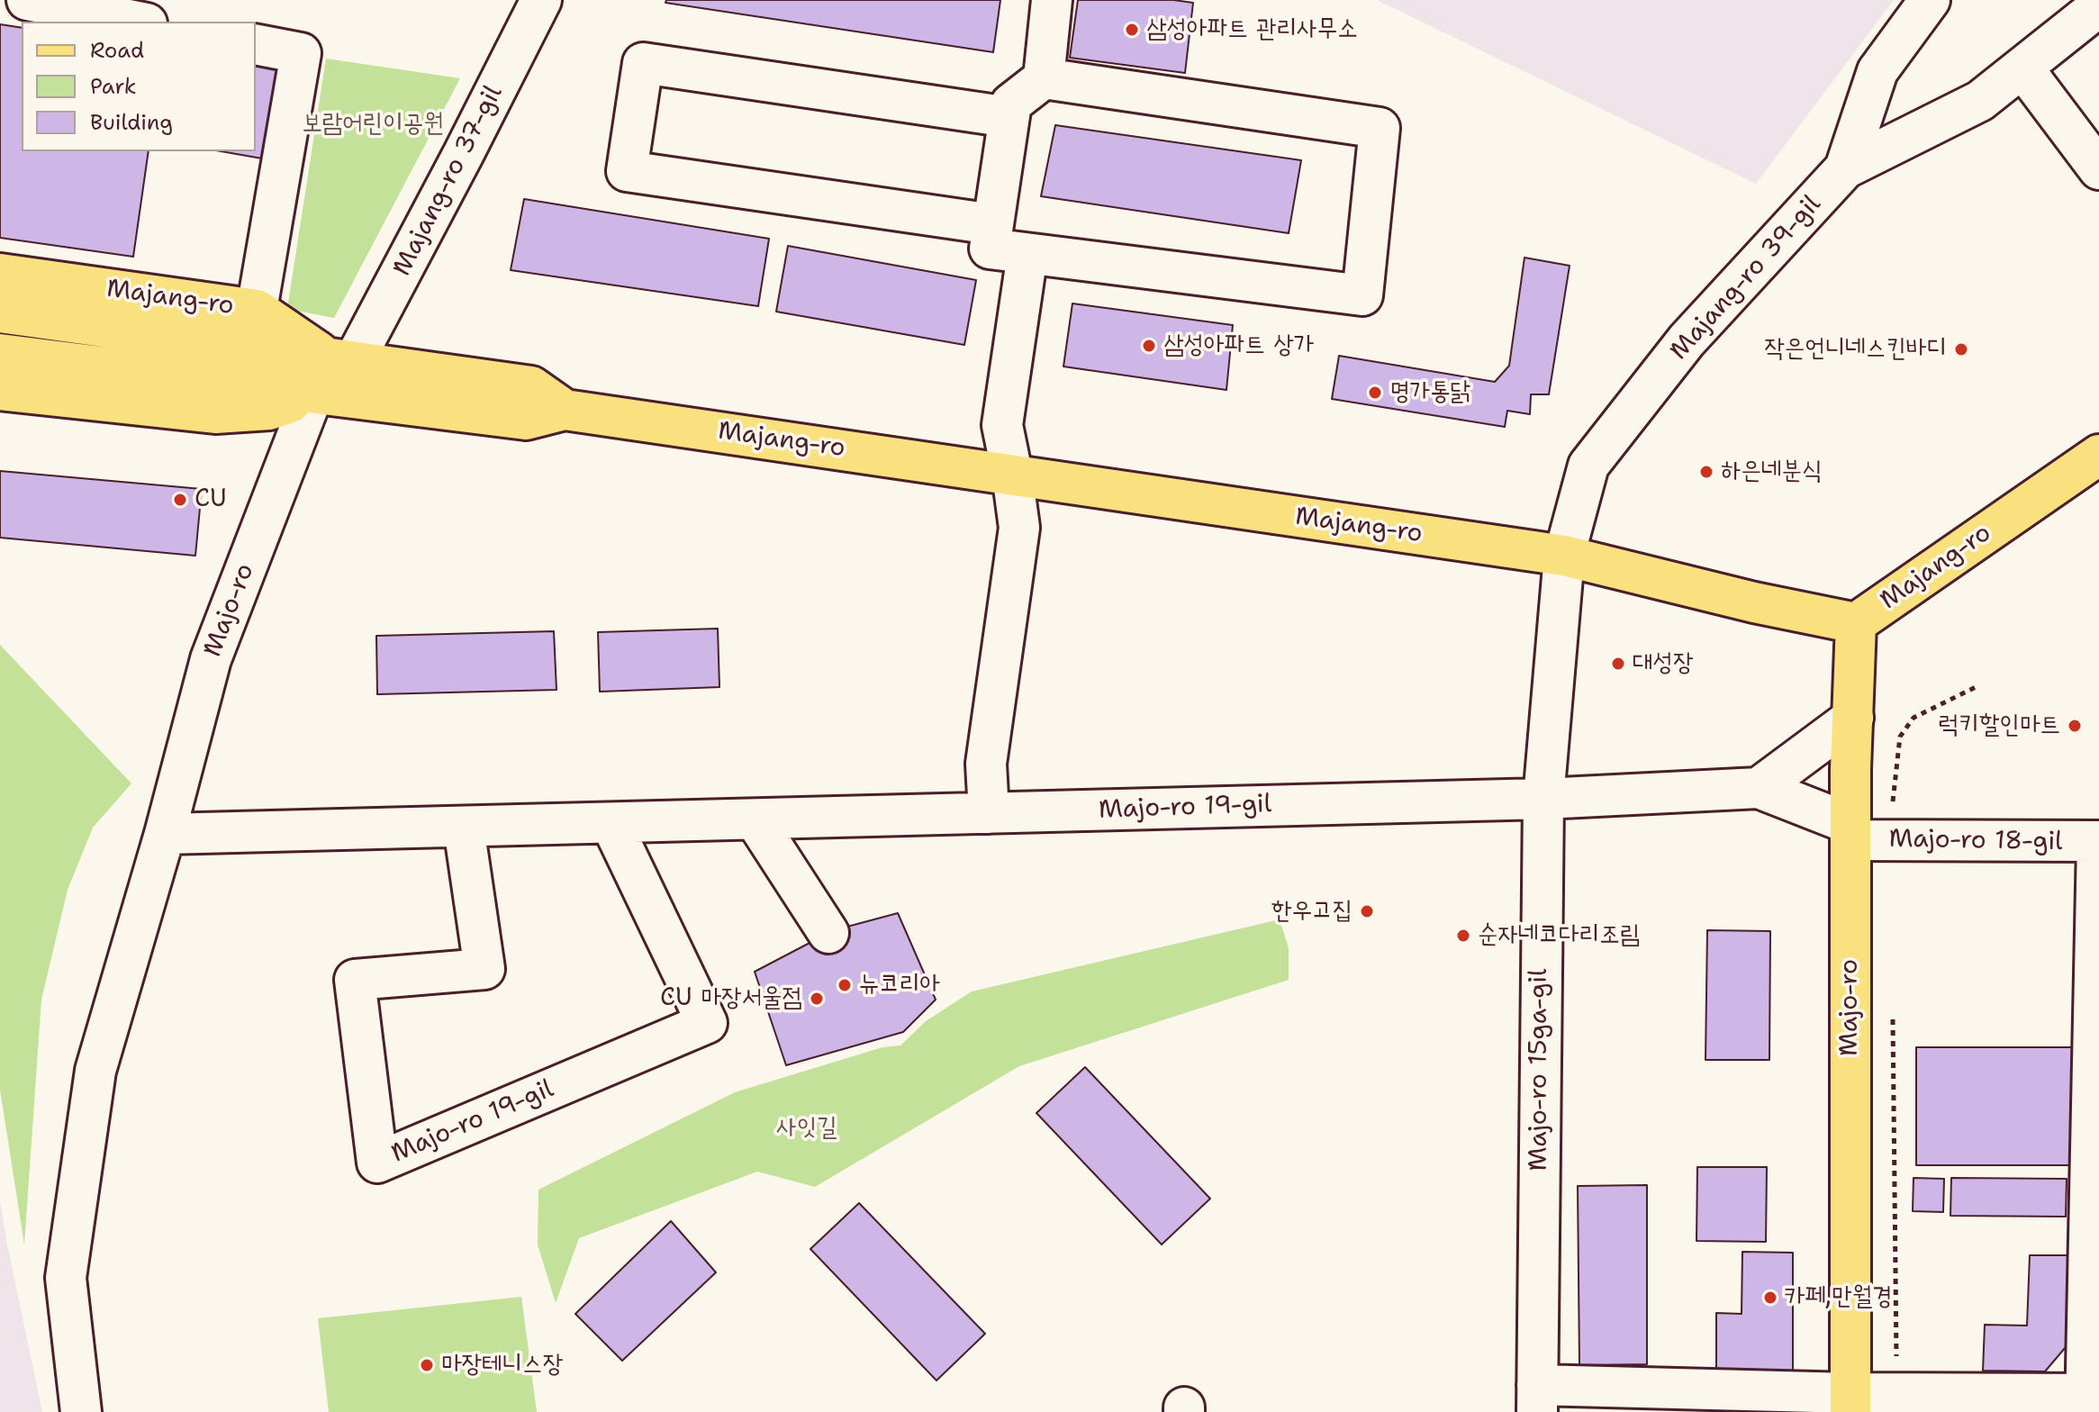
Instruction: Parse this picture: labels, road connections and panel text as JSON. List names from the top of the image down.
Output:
{
  "streets": {
    "main road": ["Majang-ro", "Majo-ro"],
    "street": [
      "Majang-ro 37-gil",
      "Majang-ro 39-gil",
      "Majo-ro 19-gil",
      "Majo-ro 18-gil",
      "Majo-ro 15ga-gil"
    ]
  },
  "crossings": [
    ["Majang-ro 37-gil", "Majang-ro"],
    ["Majang-ro 39-gil", "Majang-ro"],
    ["Majang-ro 39-gil", "Majo-ro 15ga-gil"],
    ["Majang-ro", "Majo-ro"],
    ["Majang-ro", "Majo-ro 15ga-gil"],
    ["Majo-ro", "Majo-ro 19-gil"],
    ["Majo-ro", "Majo-ro 18-gil"],
    ["Majo-ro 19-gil", "Majo-ro 15ga-gil"]
  ],
  "parks": ["보람어린이공원", "사잇길"],
  "places": [
    "삼성아파트 관리사무소",
    "삼성아파트 상가",
    "작은언니네스킨바디",
    "명가통닭",
    "하은네분식",
    "CU",
    "대성장",
    "럭키할인마트",
    "한우고집",
    "순자네코다리조림",
    "뉴코리아",
    "CU 마장서울점",
    "카페,만월경",
    "마장테니스장"
  ],
  "legend": ["Road", "Park", "Building"]
}
